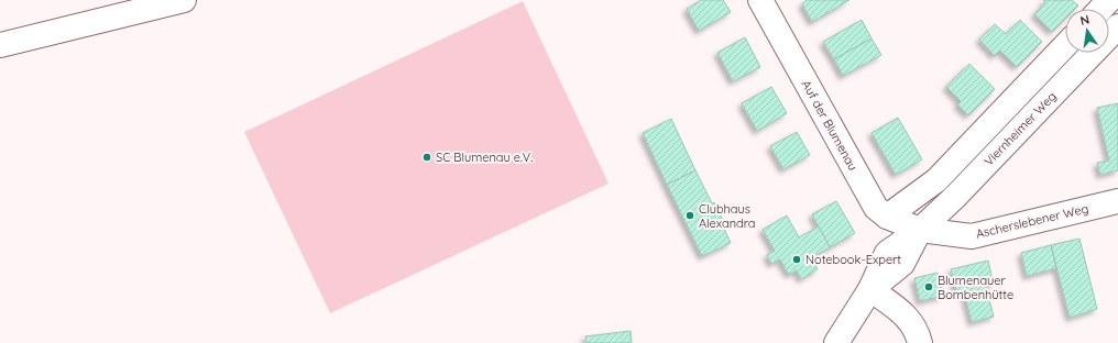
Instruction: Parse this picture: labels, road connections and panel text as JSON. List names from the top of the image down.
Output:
{
  "streets": {
    "street": ["Auf der Blumenau", "Viernheimer Weg", "Ascherslebener Weg"]
  },
  "crossings": [
    ["Auf der Blumenau", "Viernheimer Weg"],
    ["Auf der Blumenau", "Ascherslebener Weg"],
    ["Viernheimer Weg", "Ascherslebener Weg"]
  ],
  "places": [
    "SC Blumenau e.V.",
    "Clubhaus Alexandra",
    "Notebook-Expert",
    "Blumenauer Bombenhütte"
  ],
  "north": "top"
}
